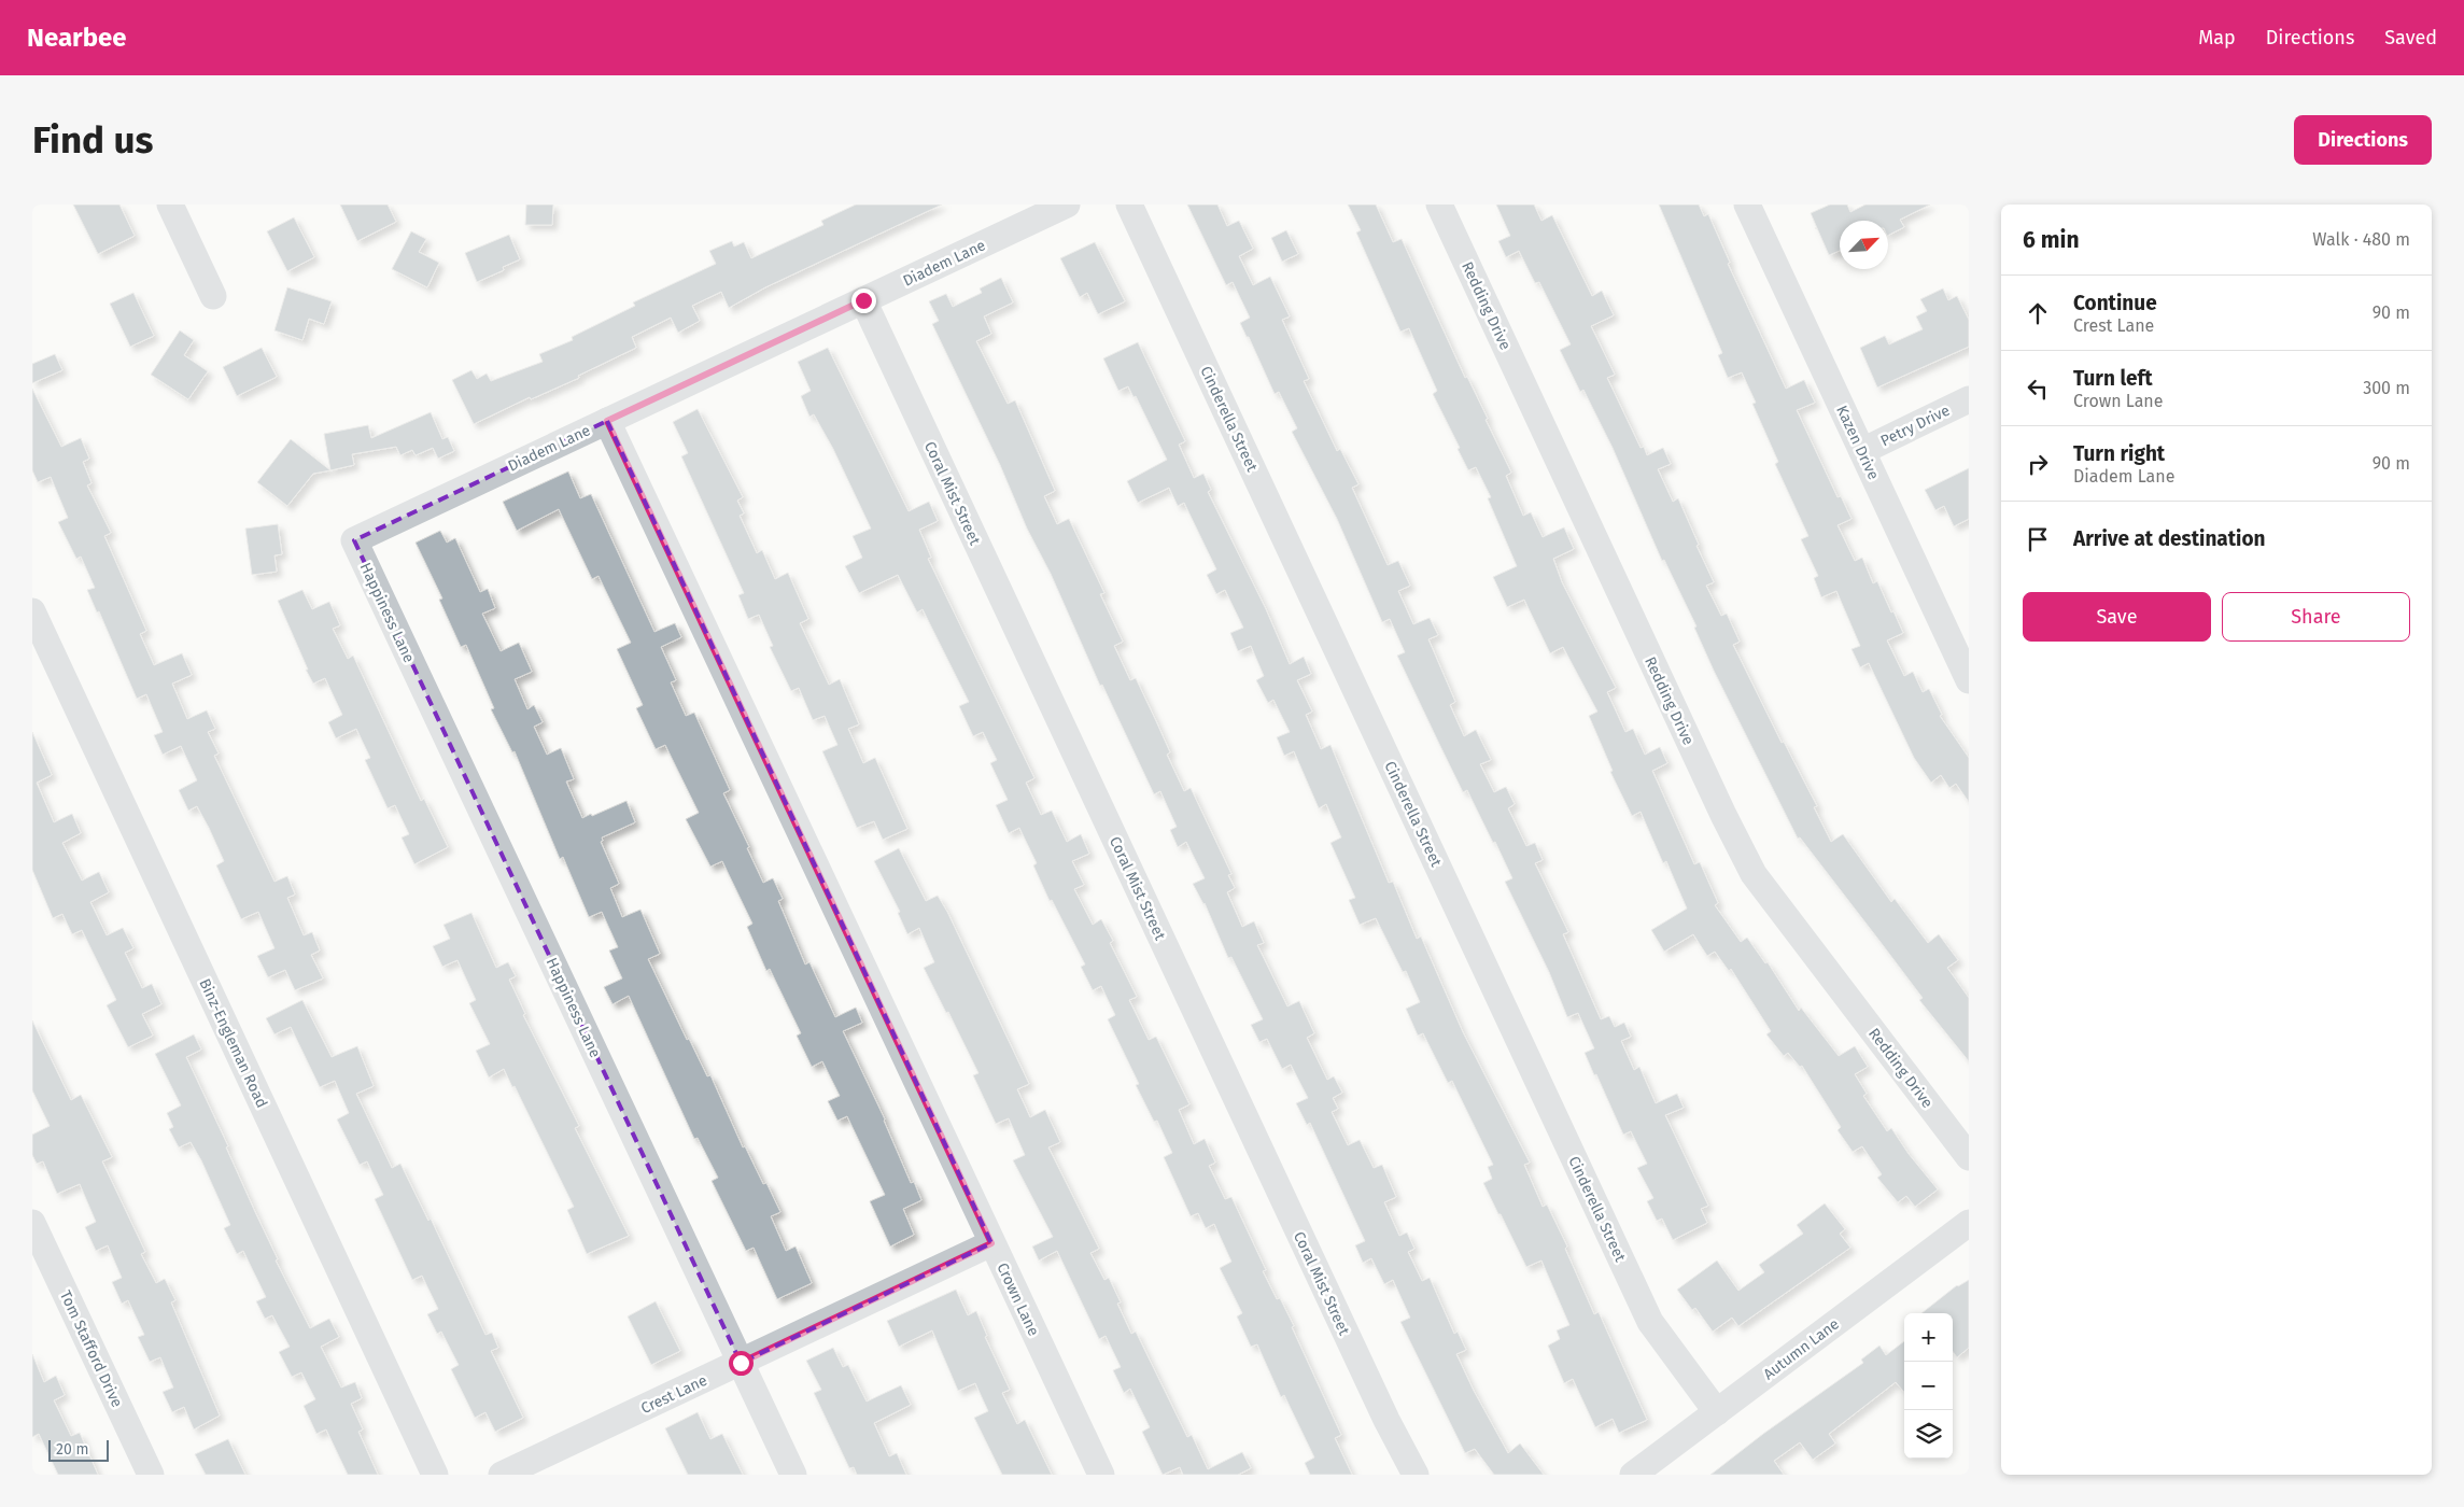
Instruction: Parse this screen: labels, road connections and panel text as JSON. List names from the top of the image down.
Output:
{
  "streets": {
    "street": [
      "Diadem Lane",
      "Redding Drive",
      "Cinderella Street",
      "Petry Drive",
      "Kazen Drive",
      "Coral Mist Street",
      "Happiness Lane",
      "Binz-Engleman Road",
      "Crown Lane",
      "Tom Stafford Drive",
      "Autumn Lane",
      "Crest Lane"
    ]
  },
  "crossings": [
    ["Diadem Lane", "Coral Mist Street"],
    ["Diadem Lane", "Happiness Lane"],
    ["Diadem Lane", "Crown Lane"],
    ["Cinderella Street", "Autumn Lane"],
    ["Petry Drive", "Kazen Drive"],
    ["Happiness Lane", "Crest Lane"],
    ["Crown Lane", "Crest Lane"]
  ],
  "scale_bar": "20 m",
  "north": "top right",
  "page": {
    "header": "Nearbee",
    "nav": ["Map", "Directions", "Saved"],
    "buttons": [
      "Directions",
      ["Save", "Share"]
    ],
    "title": "Find us",
    "heading": ["6 min", "Walk · 480 m"],
    "list": [
      ["Continue", "Crest Lane", "90 m"],
      ["Turn left", "Crown Lane", "300 m"],
      ["Turn right", "Diadem Lane", "90 m"],
      "Arrive at destination"
    ],
    "map_buttons": ["+", "−"],
    "scale": "20 m"
  }
}
